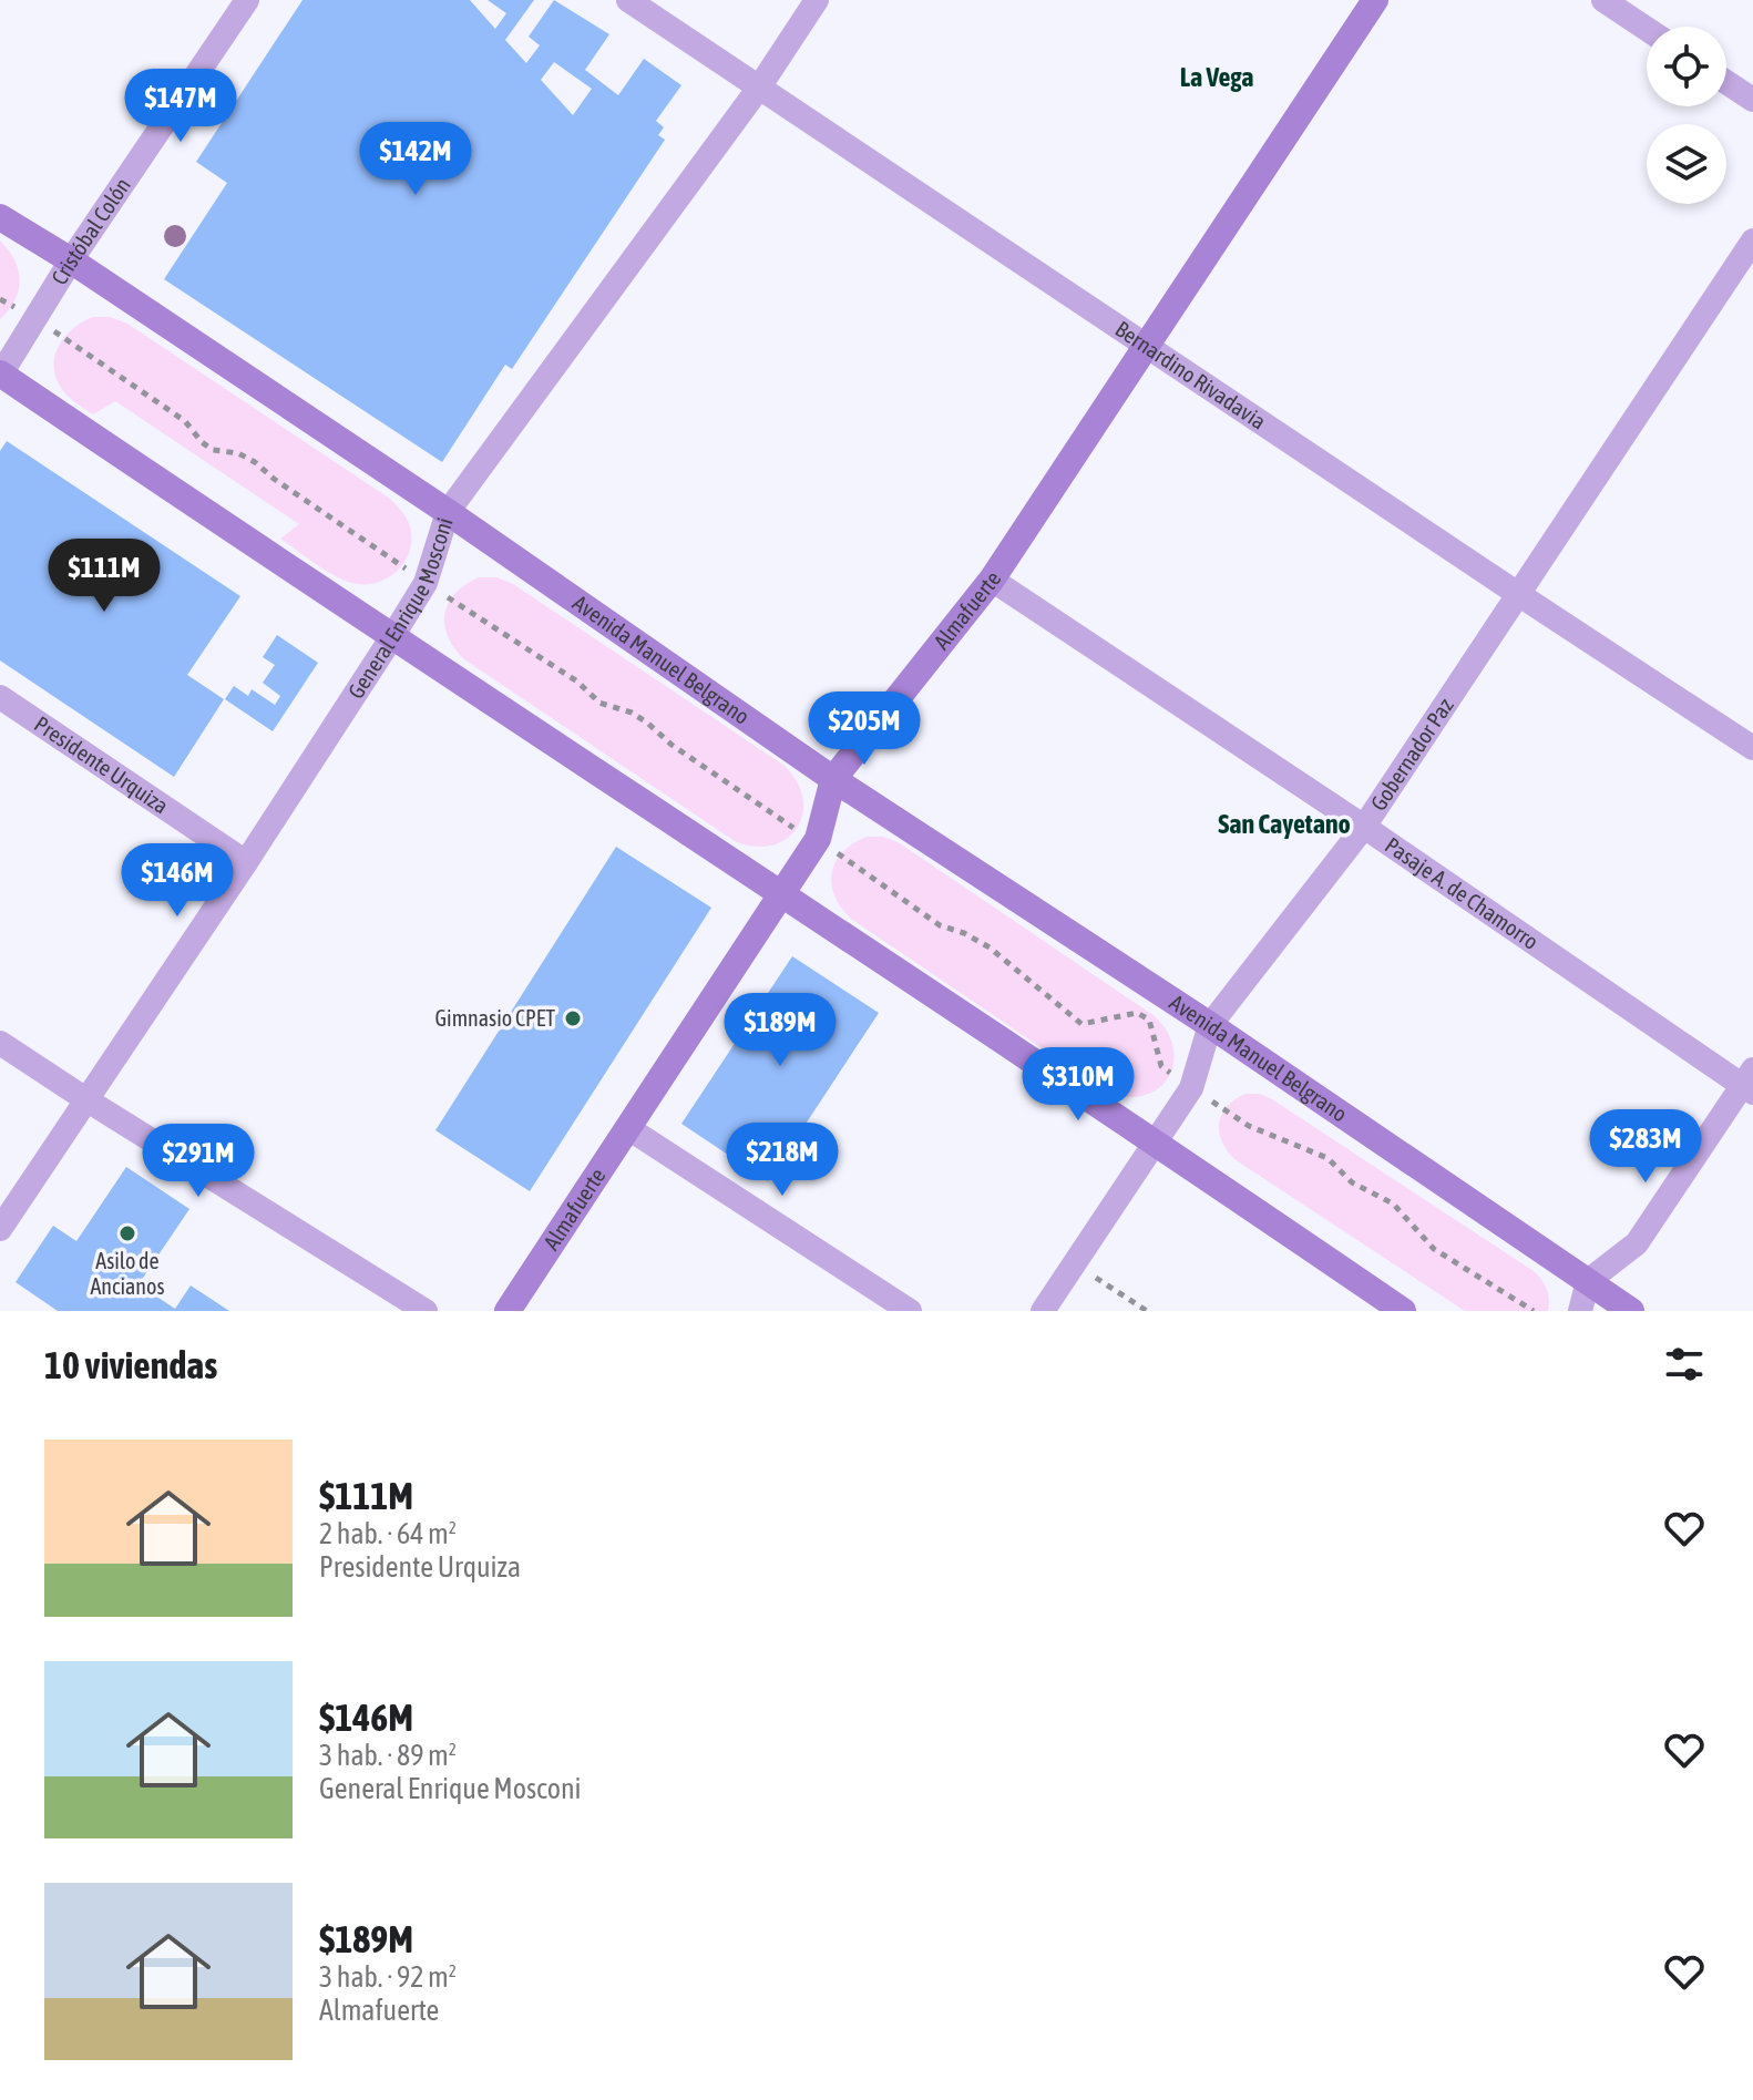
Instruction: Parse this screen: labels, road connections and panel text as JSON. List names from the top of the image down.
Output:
{
  "streets": {
    "main road": ["Almafuerte", "Avenida Manuel Belgrano"],
    "street": [
      "Cristóbal Colón",
      "Bernardino Rivadavia",
      "General Enrique Mosconi",
      "Gobernador Paz",
      "Presidente Urquiza",
      "Pasaje A. de Chamorro"
    ]
  },
  "crossings": [
    ["Cristóbal Colón", "Avenida Manuel Belgrano"],
    ["Bernardino Rivadavia", "General Enrique Mosconi"],
    ["Bernardino Rivadavia", "Almafuerte"],
    ["Bernardino Rivadavia", "Gobernador Paz"],
    ["General Enrique Mosconi", "Avenida Manuel Belgrano"],
    ["General Enrique Mosconi", "Presidente Urquiza"],
    ["Almafuerte", "Avenida Manuel Belgrano"],
    ["Almafuerte", "Pasaje A. de Chamorro"],
    ["Avenida Manuel Belgrano", "Gobernador Paz"],
    ["Gobernador Paz", "Pasaje A. de Chamorro"]
  ],
  "districts": ["La Vega", "San Cayetano"],
  "places": ["Gimnasio CPET", "Asilo de Ancianos"],
  "page": {
    "price": [
      "$147M",
      "$142M",
      "$111M",
      "$205M",
      "$146M",
      "$189M",
      "$310M",
      "$283M",
      "$218M",
      "$291M"
    ],
    "heading": "10 viviendas",
    "list": [
      {
        "name": "$111M",
        "note": "2 hab. · 64 m² · Presidente Urquiza"
      },
      {
        "name": "$146M",
        "note": "3 hab. · 89 m² · General Enrique Mosconi"
      },
      {
        "name": "$189M",
        "note": "3 hab. · 92 m² · Almafuerte"
      }
    ]
  }
}
